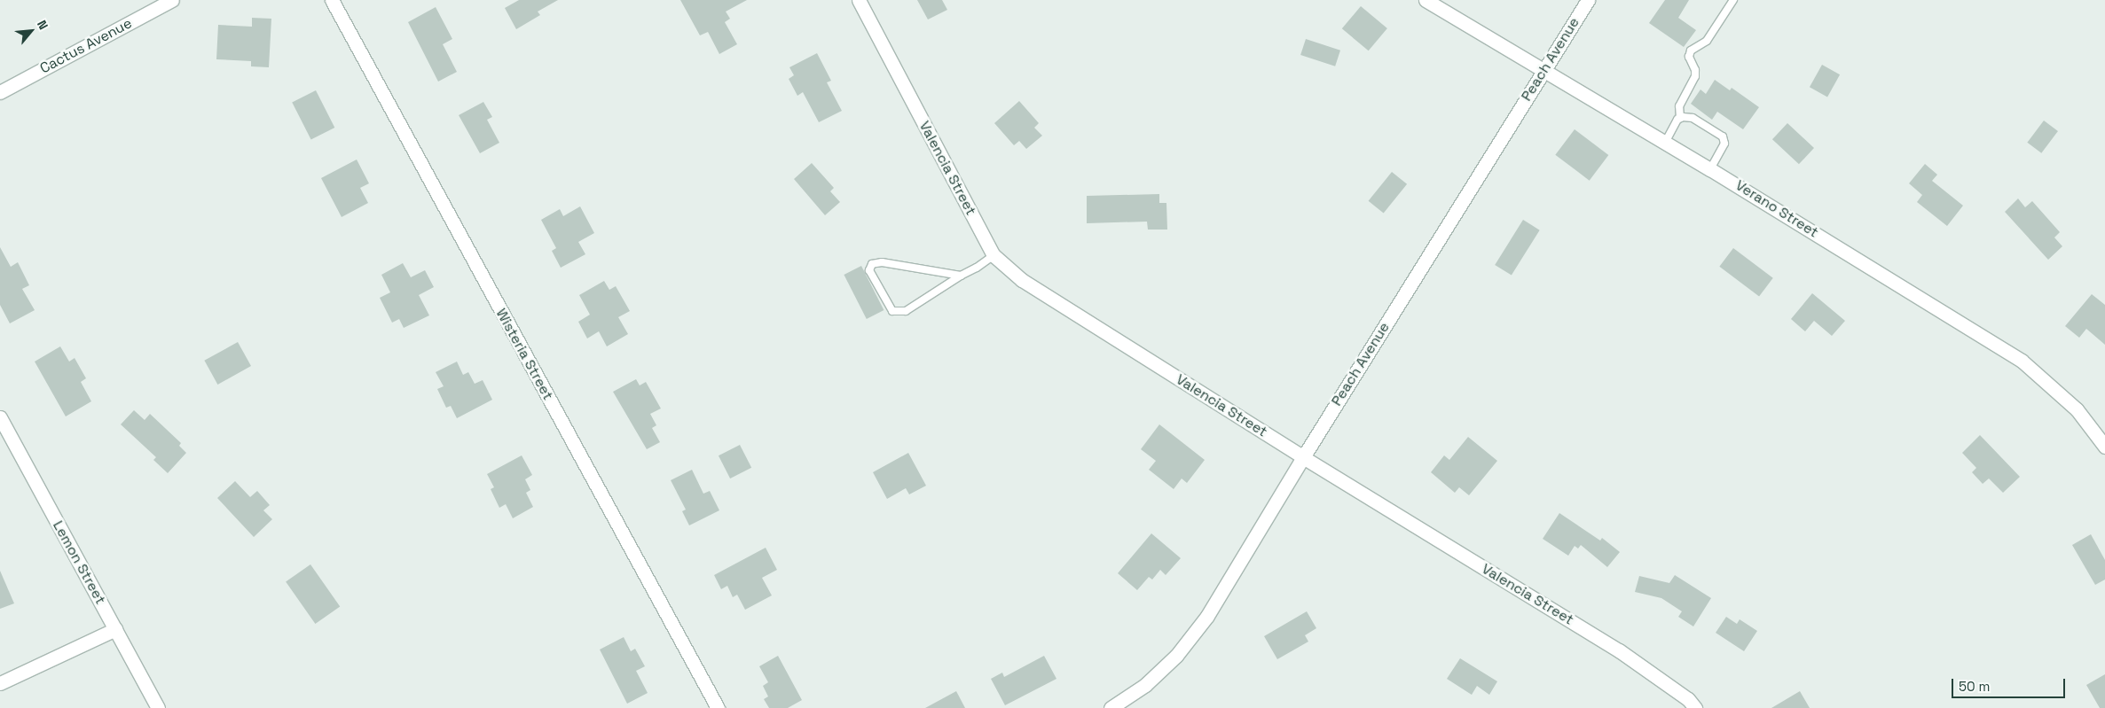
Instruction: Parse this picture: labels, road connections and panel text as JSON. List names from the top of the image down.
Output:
{
  "streets": {
    "street": [
      "Cactus Avenue",
      "Peach Avenue",
      "Valencia Street",
      "Verano Street",
      "Wisteria Street",
      "Lemon Street"
    ]
  },
  "crossings": [
    ["Peach Avenue", "Valencia Street"],
    ["Peach Avenue", "Verano Street"]
  ],
  "scale_bar": "50 m",
  "north": "top right"
}
